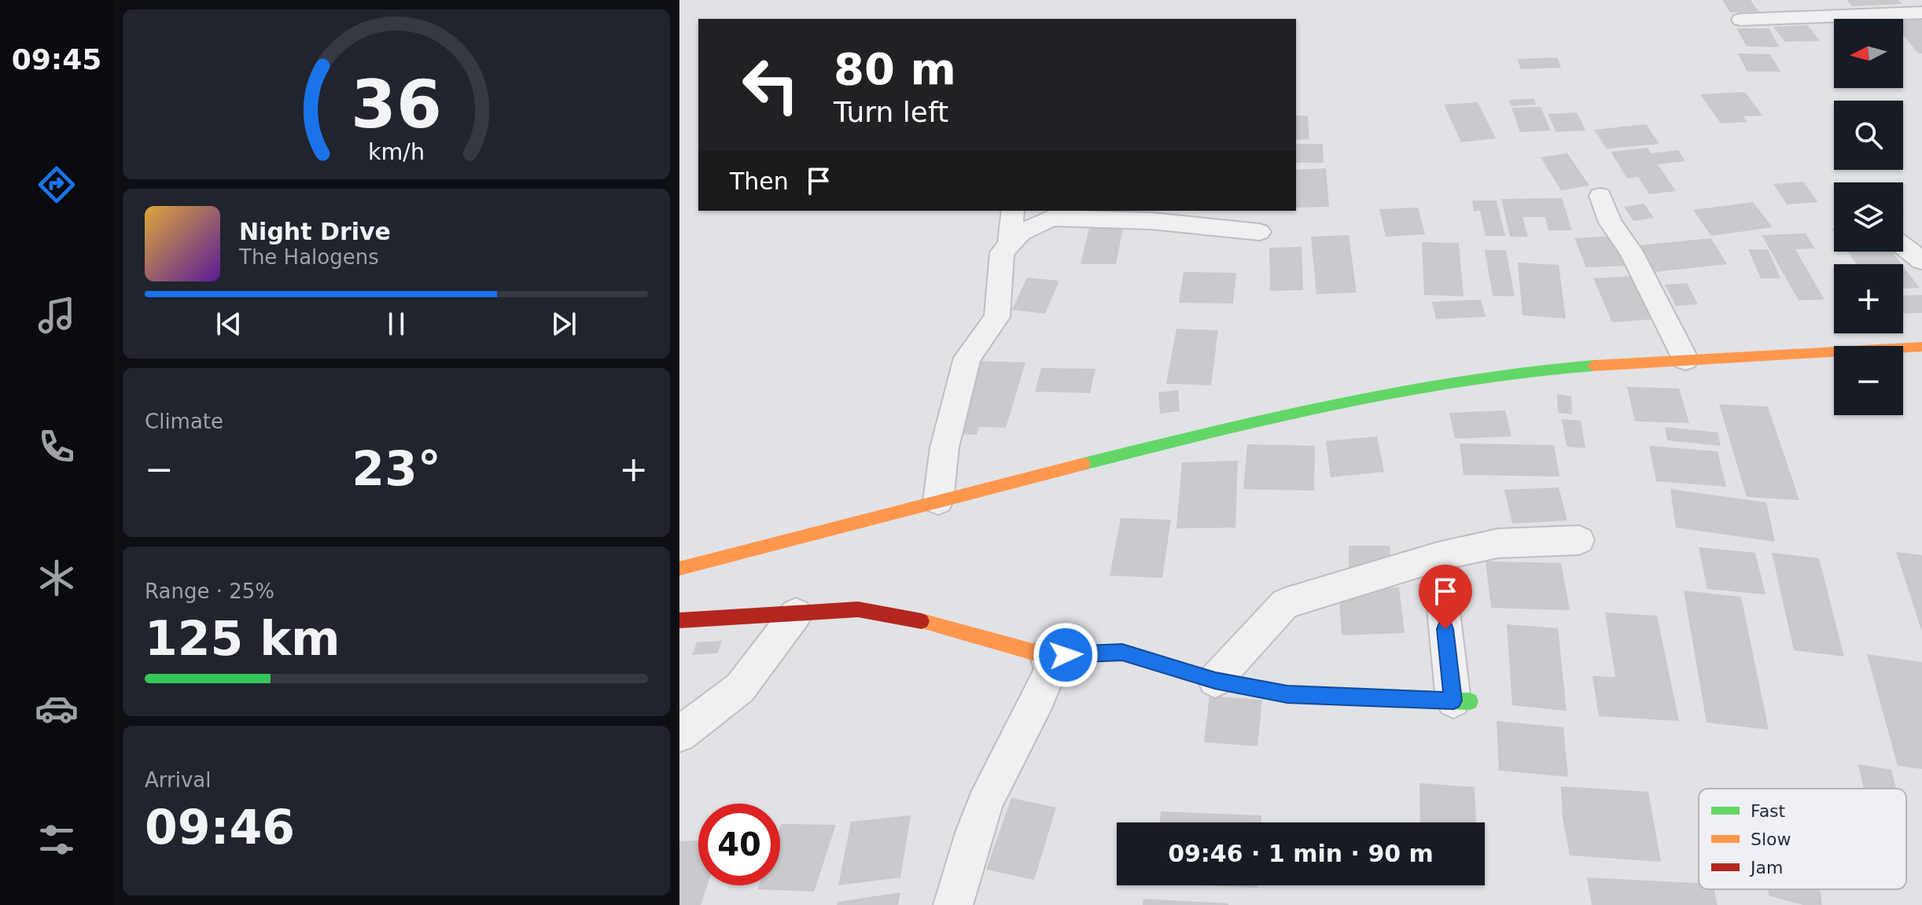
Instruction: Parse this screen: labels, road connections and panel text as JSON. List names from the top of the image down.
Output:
{
  "legend": ["Fast", "Slow", "Jam"],
  "north": "left",
  "page": {
    "tabs": "09:45",
    "map_buttons": ["+", "−"],
    "turn": ["80 m", "Turn left"],
    "then": "Then",
    "song": ["Night Drive", "The Halogens"],
    "tile": [
      "Climate",
      ["Range · 25%", "125 km"],
      ["Arrival", "09:46"]
    ],
    "heat": ["−", "23°", "+"],
    "limit": "40",
    "trip": "09:46 · 1 min · 90 m",
    "gauge": ["36", "km/h"]
  }
}
